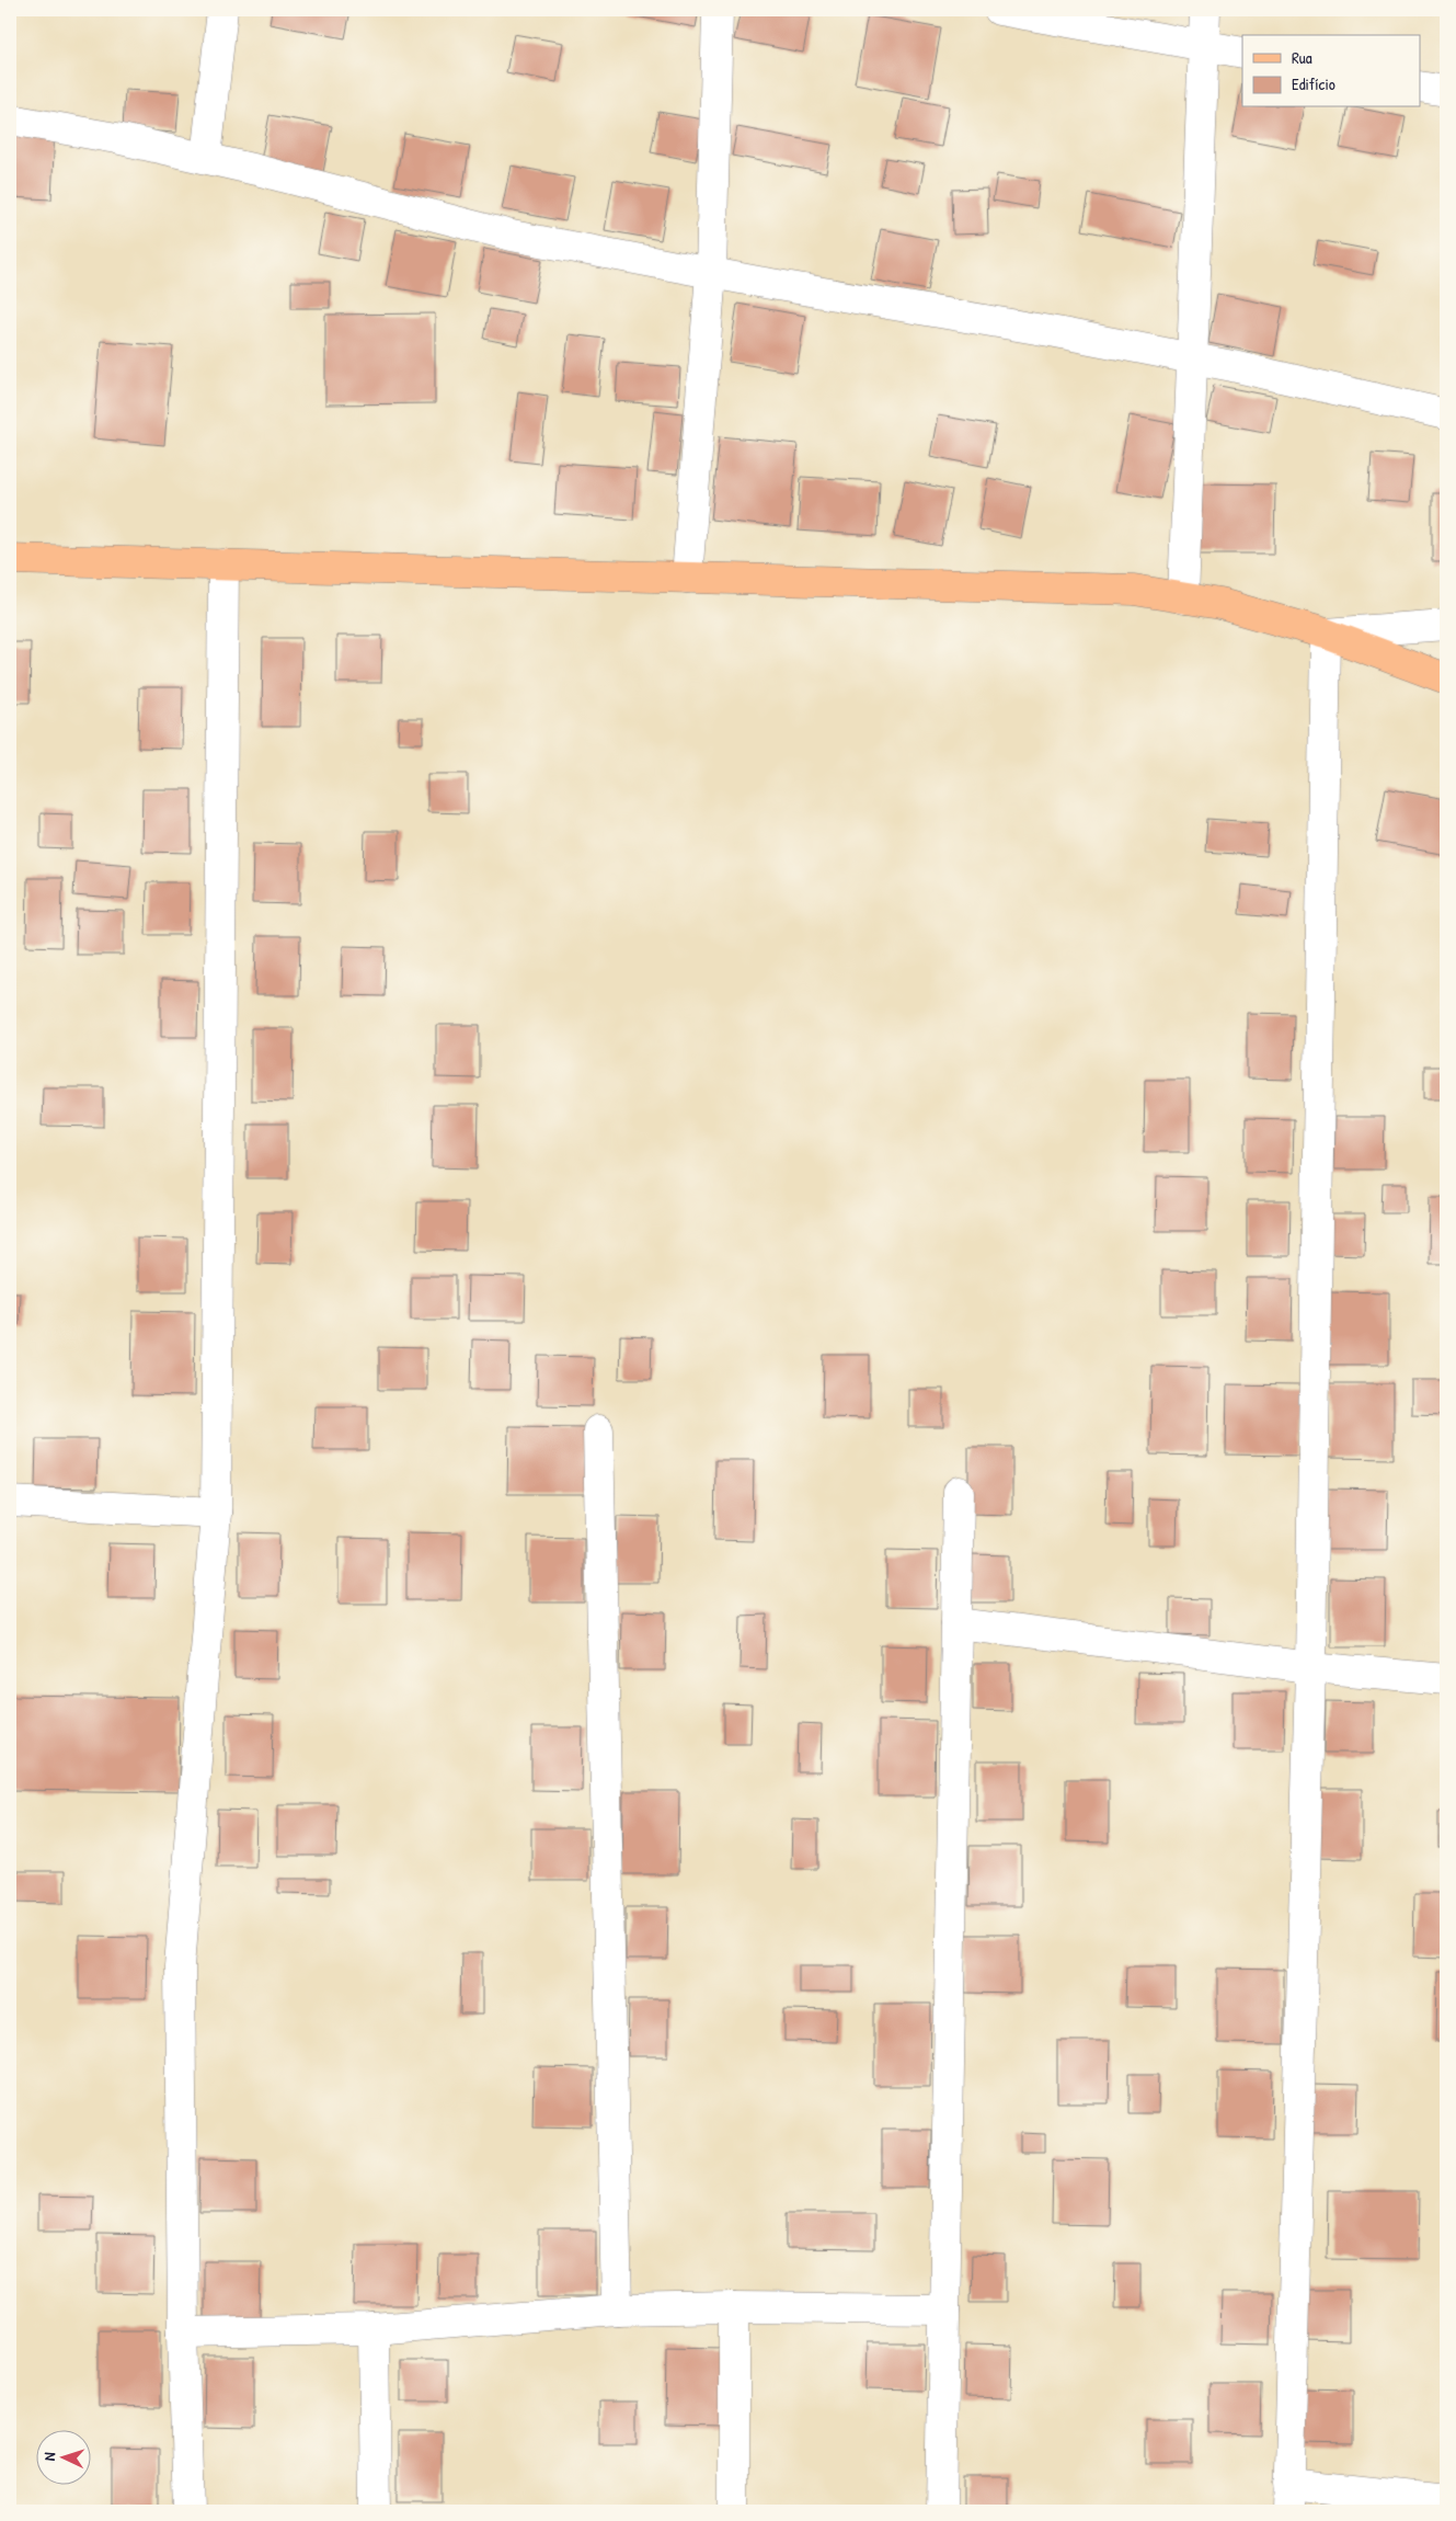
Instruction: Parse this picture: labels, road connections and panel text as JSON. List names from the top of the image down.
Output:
{
  "legend": ["Rua", "Edifício"],
  "north": "left"
}
